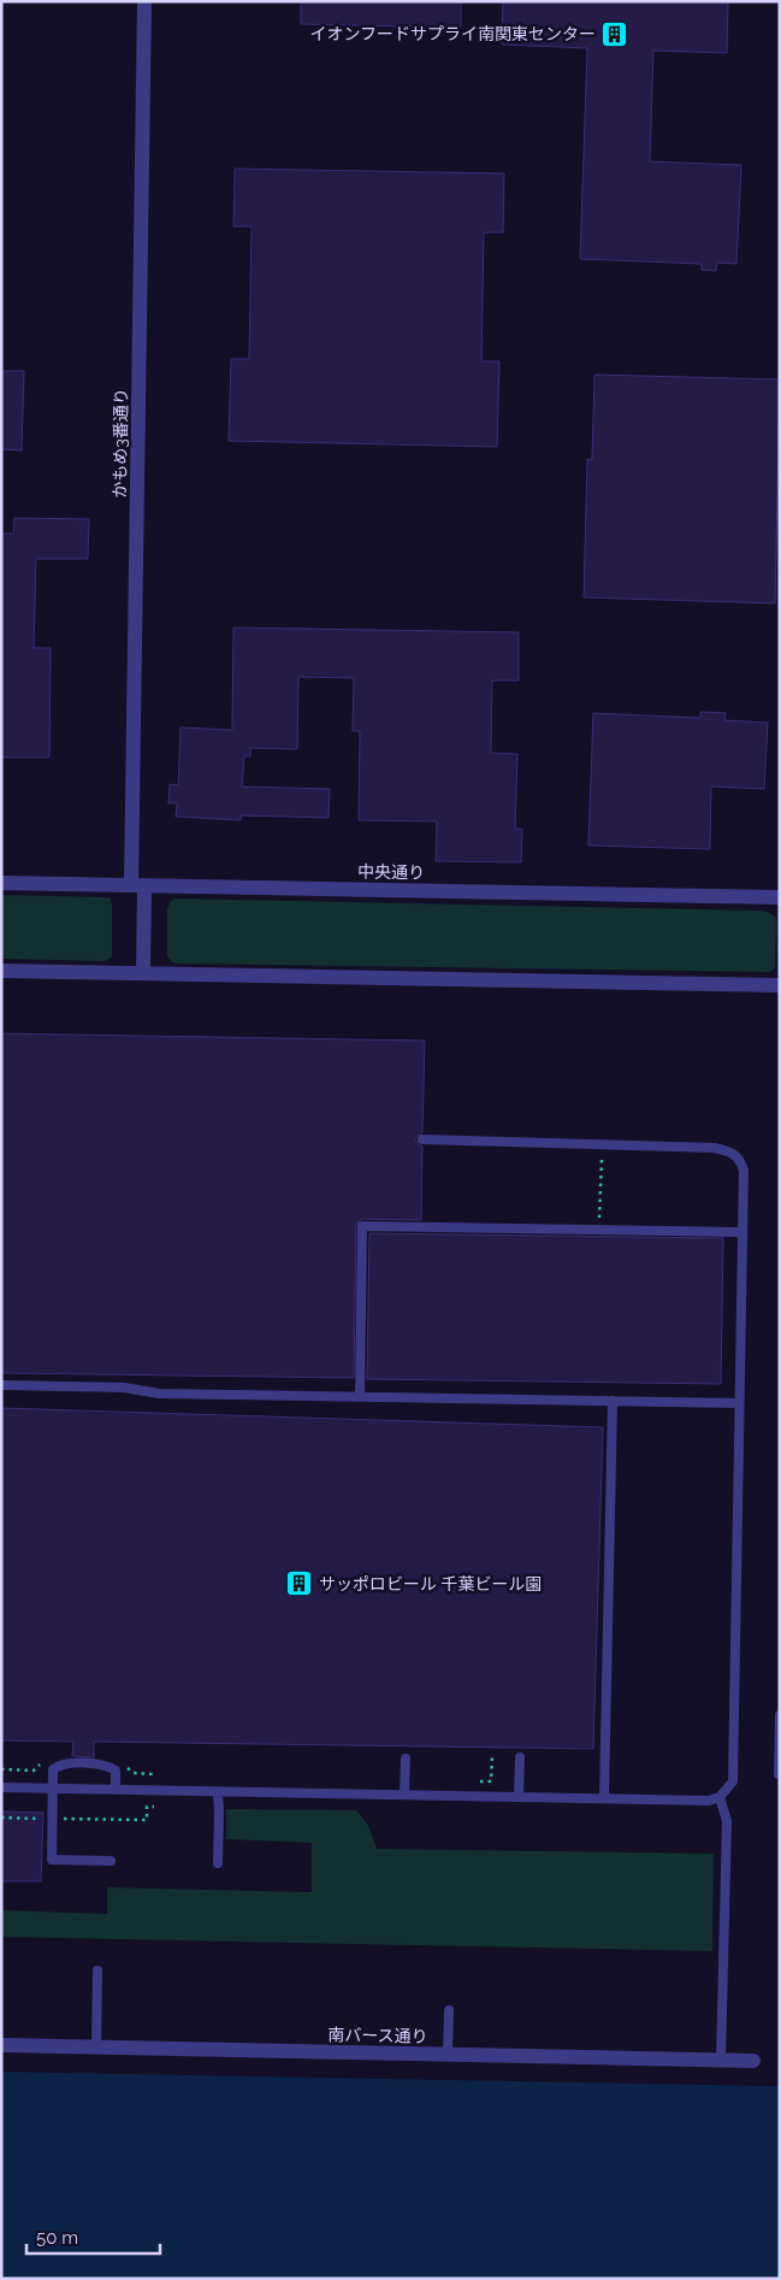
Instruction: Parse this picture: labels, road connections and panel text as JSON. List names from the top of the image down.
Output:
{
  "streets": {
    "street": ["かもめ3番通り", "中央通り", "南バース通り"]
  },
  "crossings": [
    ["かもめ3番通り", "中央通り"]
  ],
  "places": {
    "building": ["イオンフードサプライ南関東センター", "サッポロビール 千葉ビール園"]
  },
  "scale_bar": "50 m"
}
